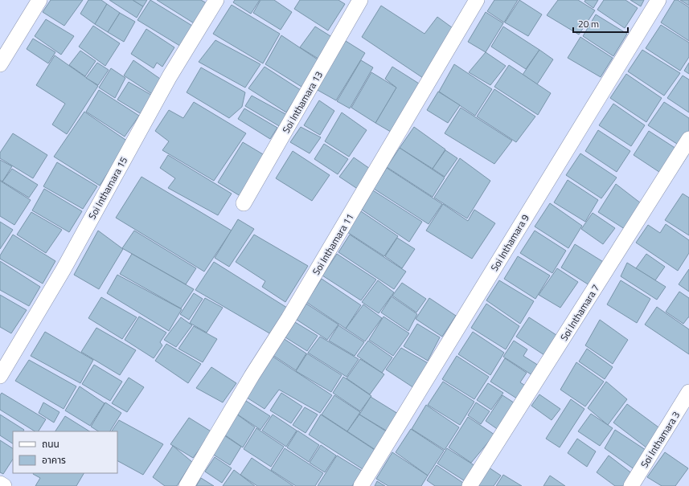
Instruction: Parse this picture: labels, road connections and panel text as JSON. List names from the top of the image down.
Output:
{
  "streets": {
    "street": [
      "Soi Inthamara 13",
      "Soi Inthamara 15",
      "Soi Inthamara 9",
      "Soi Inthamara 11",
      "Soi Inthamara 7",
      "Soi Inthamara 3"
    ]
  },
  "legend": ["ถนน", "อาคาร"],
  "scale_bar": "20 m"
}
